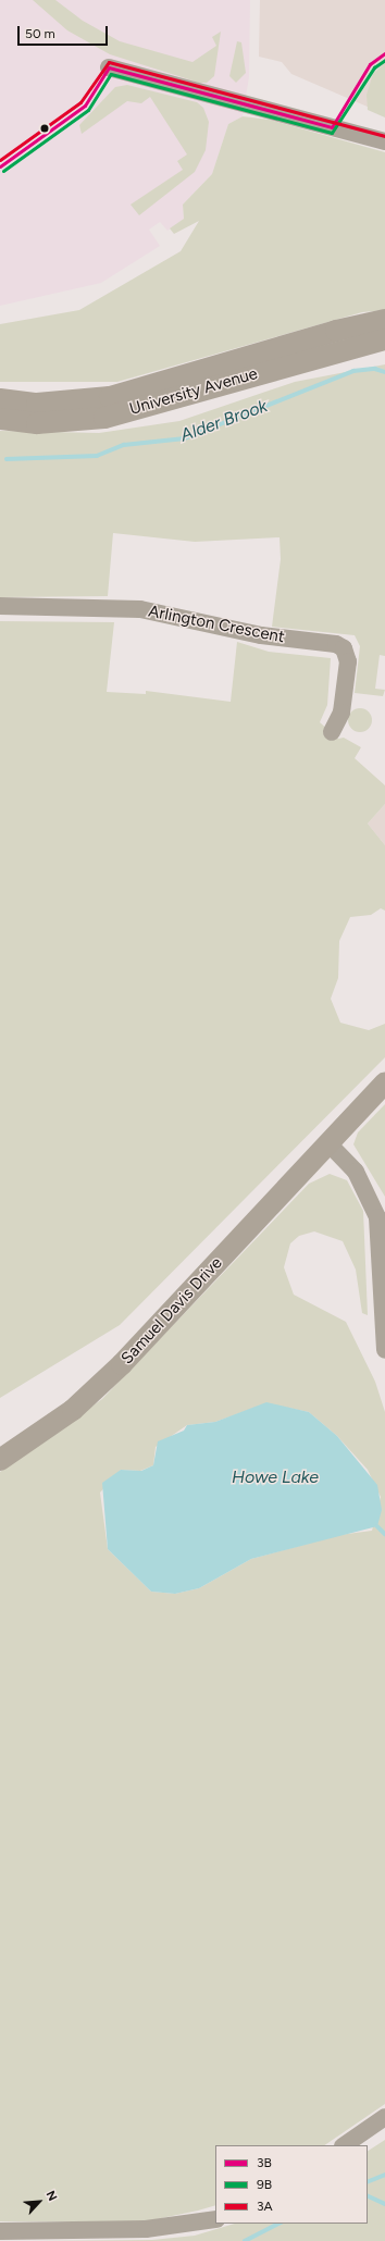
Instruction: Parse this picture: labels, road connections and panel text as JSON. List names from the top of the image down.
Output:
{
  "streets": {
    "main road": ["University Avenue", "Samuel Davis Drive"],
    "street": ["Arlington Crescent"]
  },
  "water": ["Alder Brook", "Howe Lake"],
  "lines": ["transit line 3B", "transit line 9B", "transit line 3A"],
  "legend": ["3B", "9B", "3A"],
  "scale_bar": "50 m",
  "north": "top right"
}
